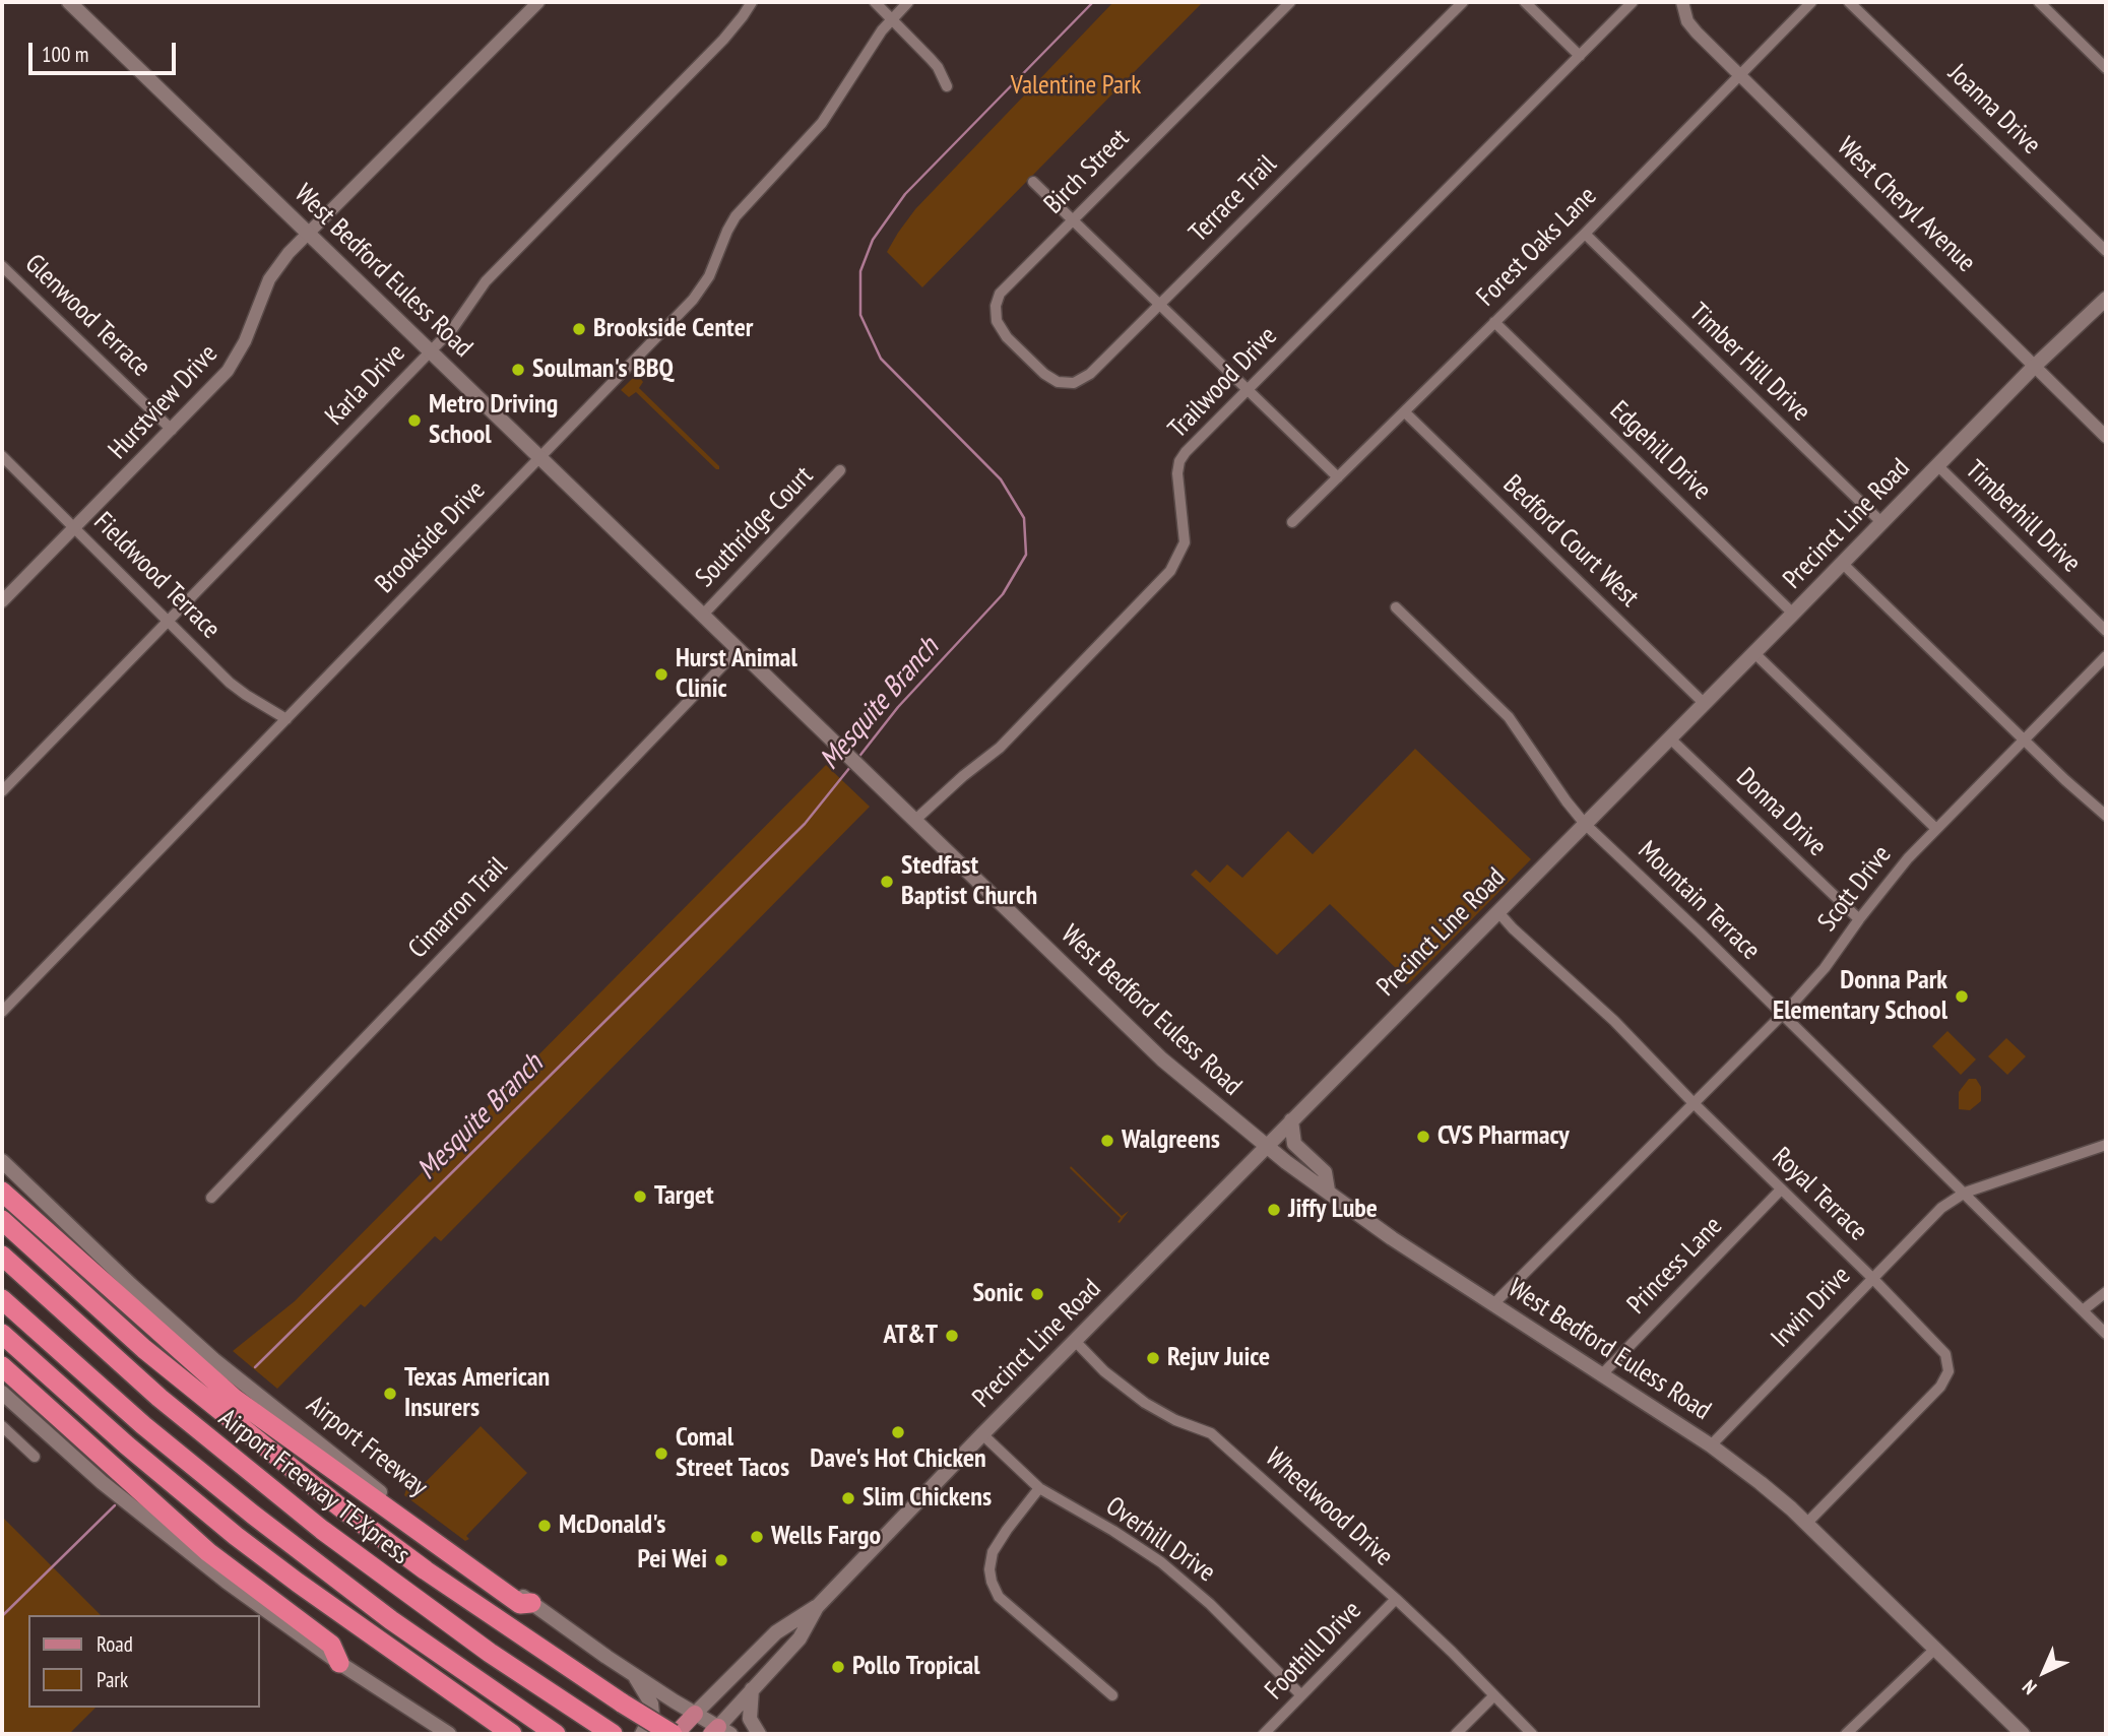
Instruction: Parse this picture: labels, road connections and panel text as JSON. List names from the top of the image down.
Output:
{
  "streets": {
    "highway": ["Airport Freeway TEXpress"],
    "main road": ["West Bedford Euless Road", "Precinct Line Road", "Airport Freeway"],
    "street": [
      "Joanna Drive",
      "Birch Street",
      "Terrace Trail",
      "West Cheryl Avenue",
      "Forest Oaks Lane",
      "Glenwood Terrace",
      "Timber Hill Drive",
      "Trailwood Drive",
      "Karla Drive",
      "Hurstview Drive",
      "Edgehill Drive",
      "Timberhill Drive",
      "Southridge Court",
      "Brookside Drive",
      "Bedford Court West",
      "Fieldwood Terrace",
      "Donna Drive",
      "Scott Drive",
      "Mountain Terrace",
      "Cimarron Trail",
      "Royal Terrace",
      "Princess Lane",
      "Irwin Drive",
      "Wheelwood Drive",
      "Overhill Drive",
      "Foothill Drive"
    ]
  },
  "crossings": [
    ["Birch Street", "Terrace Trail"],
    ["West Cheryl Avenue", "Forest Oaks Lane"],
    ["West Cheryl Avenue", "Precinct Line Road"],
    ["Forest Oaks Lane", "Timber Hill Drive"],
    ["Forest Oaks Lane", "Edgehill Drive"],
    ["Forest Oaks Lane", "Bedford Court West"],
    ["West Bedford Euless Road", "Trailwood Drive"],
    ["West Bedford Euless Road", "Karla Drive"],
    ["West Bedford Euless Road", "Hurstview Drive"],
    ["West Bedford Euless Road", "Precinct Line Road"],
    ["West Bedford Euless Road", "Southridge Court"],
    ["West Bedford Euless Road", "Brookside Drive"],
    ["West Bedford Euless Road", "Scott Drive"],
    ["West Bedford Euless Road", "Cimarron Trail"],
    ["West Bedford Euless Road", "Royal Terrace"],
    ["West Bedford Euless Road", "Princess Lane"],
    ["West Bedford Euless Road", "Irwin Drive"],
    ["Glenwood Terrace", "Hurstview Drive"],
    ["Timber Hill Drive", "Precinct Line Road"],
    ["Karla Drive", "Fieldwood Terrace"],
    ["Hurstview Drive", "Fieldwood Terrace"],
    ["Edgehill Drive", "Precinct Line Road"],
    ["Timberhill Drive", "Precinct Line Road"],
    ["Precinct Line Road", "Bedford Court West"],
    ["Precinct Line Road", "Donna Drive"],
    ["Precinct Line Road", "Mountain Terrace"],
    ["Precinct Line Road", "Royal Terrace"],
    ["Precinct Line Road", "Airport Freeway"],
    ["Precinct Line Road", "Wheelwood Drive"],
    ["Precinct Line Road", "Overhill Drive"],
    ["Brookside Drive", "Fieldwood Terrace"],
    ["Donna Drive", "Scott Drive"],
    ["Scott Drive", "Mountain Terrace"],
    ["Scott Drive", "Royal Terrace"],
    ["Mountain Terrace", "Irwin Drive"],
    ["Royal Terrace", "Princess Lane"],
    ["Royal Terrace", "Irwin Drive"],
    ["Wheelwood Drive", "Foothill Drive"],
    ["Overhill Drive", "Foothill Drive"]
  ],
  "water": ["Mesquite Branch"],
  "parks": ["Valentine Park"],
  "places": [
    "Brookside Center",
    "Soulman's BBQ",
    "Metro Driving School",
    "Hurst Animal Clinic",
    "Stedfast Baptist Church",
    "Donna Park Elementary School",
    "CVS Pharmacy",
    "Walgreens",
    "Target",
    "Jiffy Lube",
    "Sonic",
    "AT&T",
    "Rejuv Juice",
    "Texas American Insurers",
    "Dave's Hot Chicken",
    "Comal Street Tacos",
    "Slim Chickens",
    "McDonald's",
    "Wells Fargo",
    "Pei Wei",
    "Pollo Tropical"
  ],
  "legend": ["Road", "Park"],
  "scale_bar": "100 m",
  "north": "bottom left"
}
